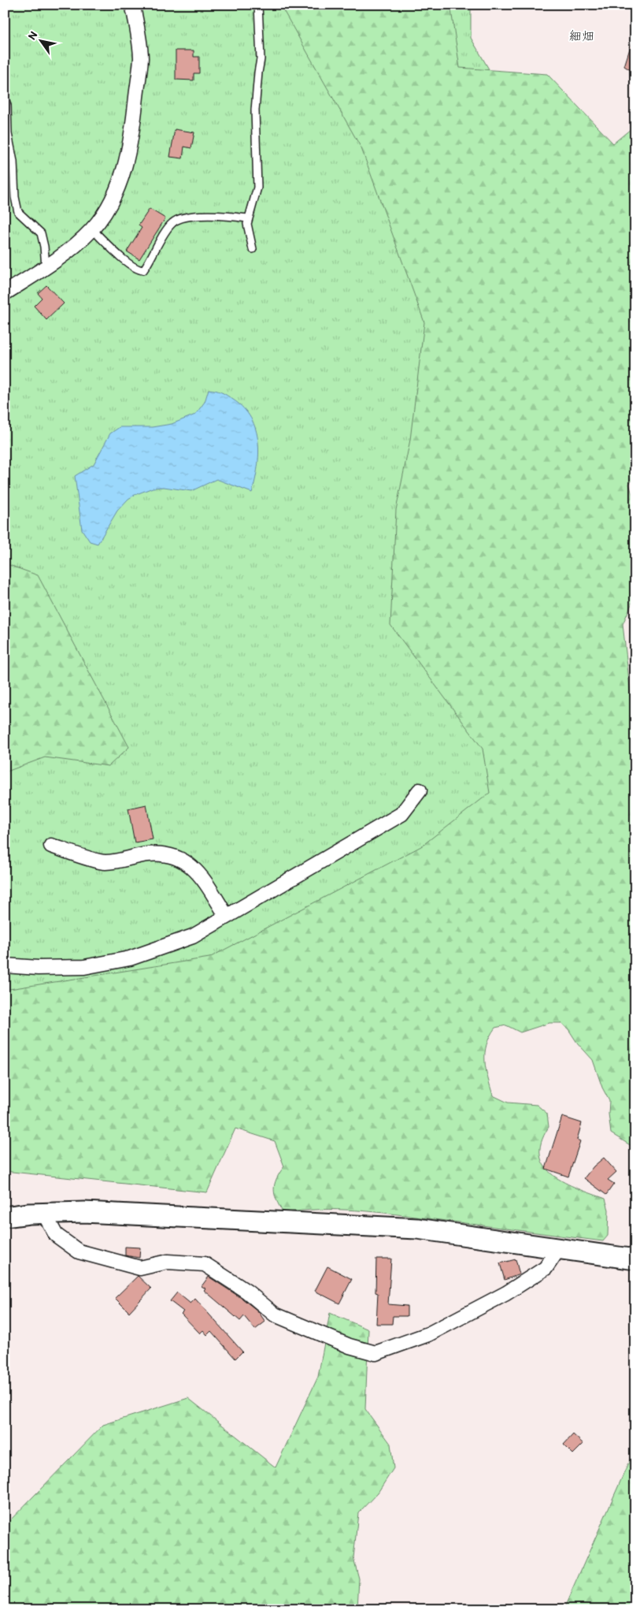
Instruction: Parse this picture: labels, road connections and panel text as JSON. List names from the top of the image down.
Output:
{
  "districts": ["細畑"],
  "north": "top left"
}
